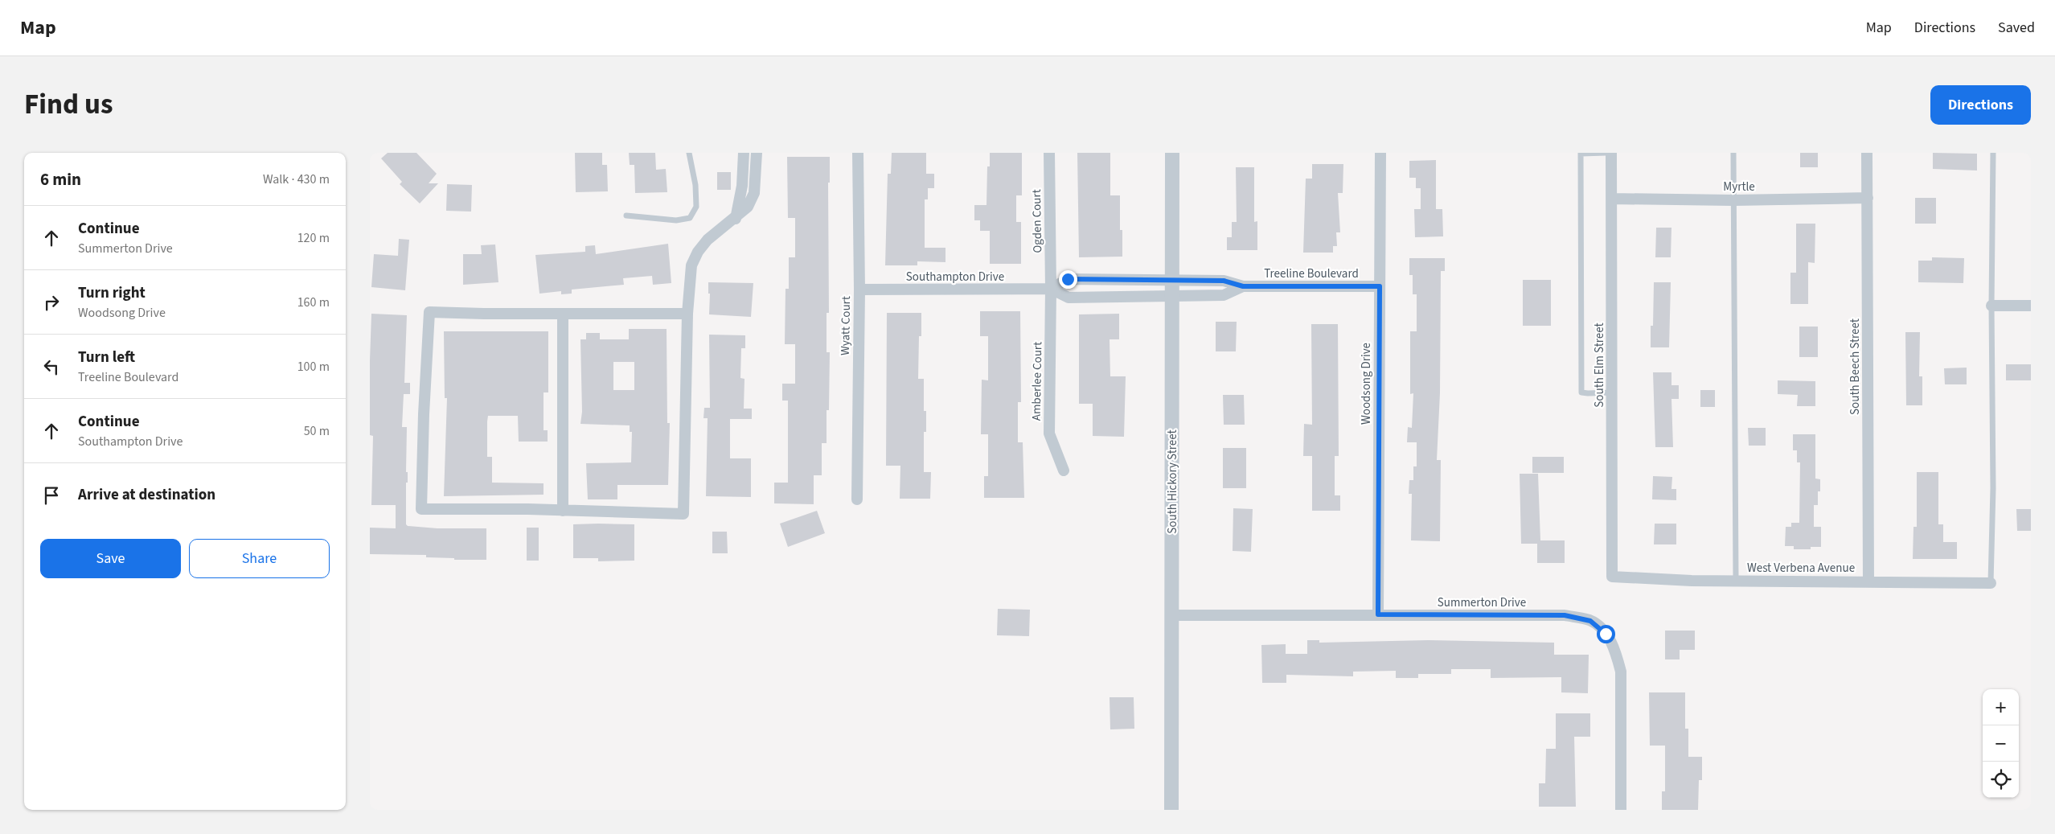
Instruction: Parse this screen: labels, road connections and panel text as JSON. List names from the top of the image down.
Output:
{
  "streets": {
    "street": [
      "Myrtle",
      "Ogden Court",
      "Treeline Boulevard",
      "Southampton Drive",
      "Wyatt Court",
      "South Elm Street",
      "South Beech Street",
      "Amberlee Court",
      "Woodsong Drive",
      "South Hickory Street",
      "West Verbena Avenue",
      "Summerton Drive"
    ]
  },
  "crossings": [
    ["Myrtle", "South Elm Street"],
    ["Myrtle", "South Beech Street"],
    ["Ogden Court", "Southampton Drive"],
    ["Ogden Court", "Amberlee Court"],
    ["Treeline Boulevard", "Southampton Drive"],
    ["Treeline Boulevard", "Woodsong Drive"],
    ["Treeline Boulevard", "South Hickory Street"],
    ["Southampton Drive", "Wyatt Court"],
    ["Southampton Drive", "Amberlee Court"],
    ["Southampton Drive", "South Hickory Street"],
    ["South Elm Street", "West Verbena Avenue"],
    ["South Beech Street", "West Verbena Avenue"],
    ["Woodsong Drive", "Summerton Drive"],
    ["South Hickory Street", "Summerton Drive"]
  ],
  "page": {
    "header": "Map",
    "nav": ["Map", "Directions", "Saved"],
    "title": "Find us",
    "buttons": [
      "Directions",
      ["Save", "Share"]
    ],
    "heading": ["6 min", "Walk · 430 m"],
    "list": [
      ["Continue", "Summerton Drive", "120 m"],
      ["Turn right", "Woodsong Drive", "160 m"],
      ["Turn left", "Treeline Boulevard", "100 m"],
      ["Continue", "Southampton Drive", "50 m"],
      "Arrive at destination"
    ],
    "map_buttons": ["+", "−"]
  }
}
